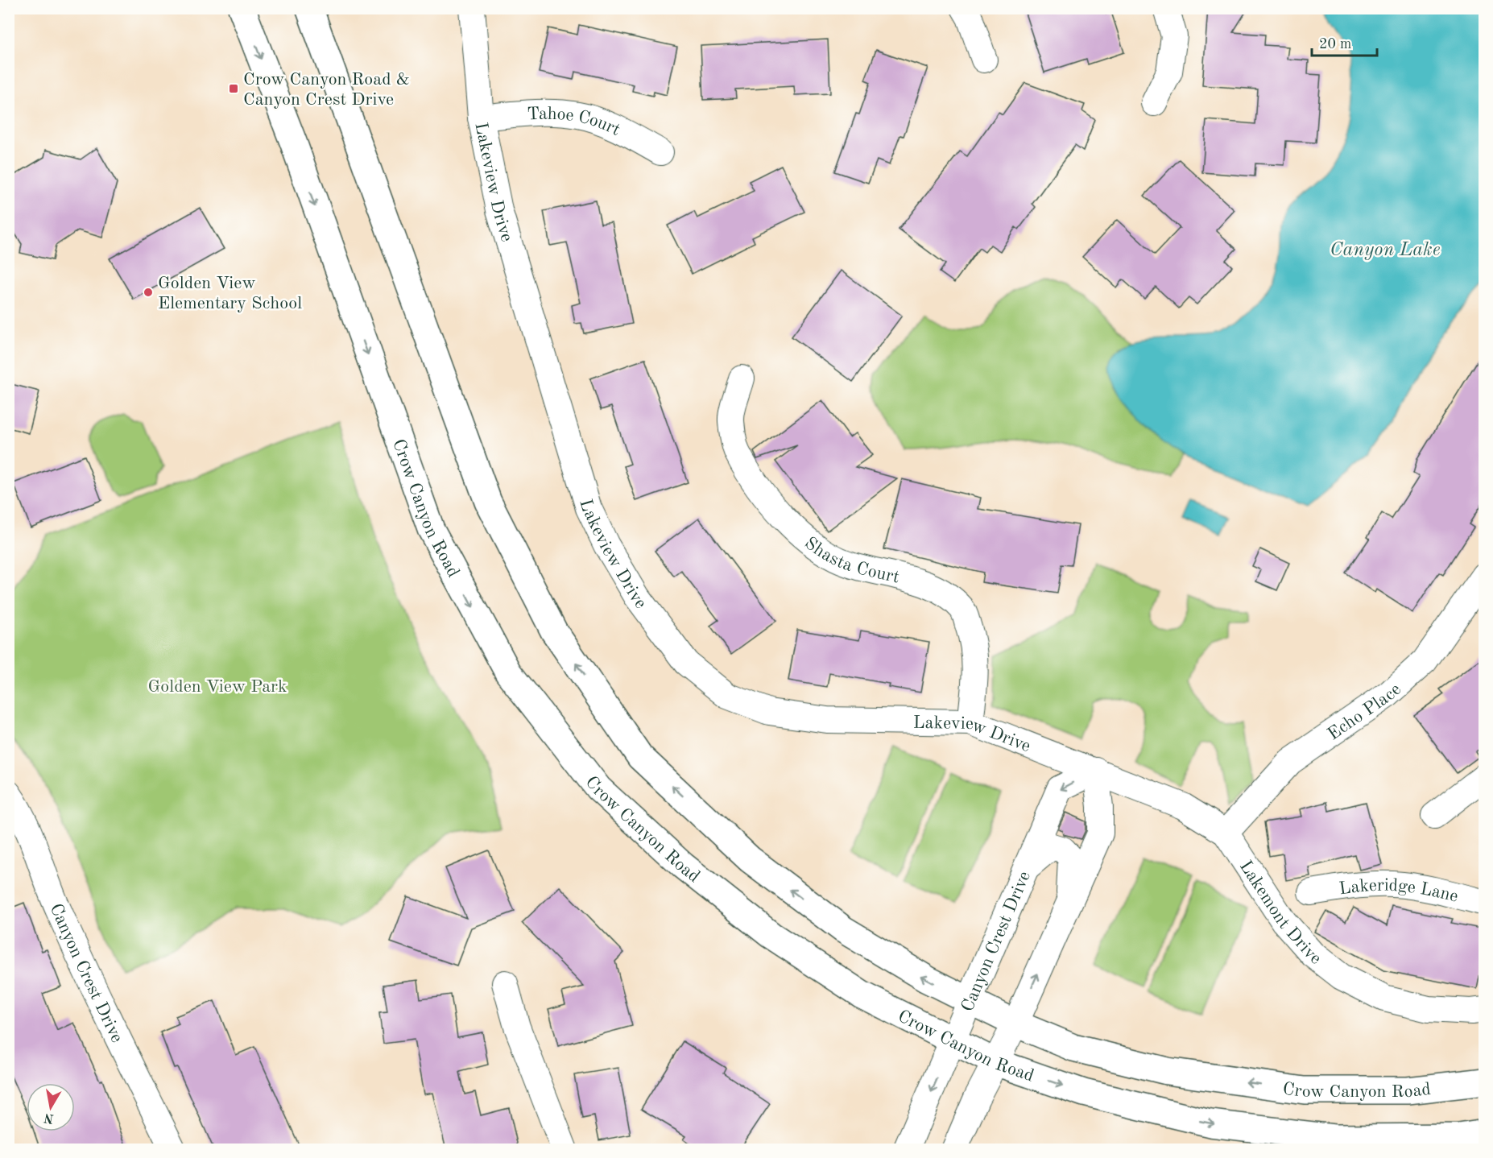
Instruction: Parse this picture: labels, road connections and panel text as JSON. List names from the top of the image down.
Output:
{
  "streets": {
    "main road": ["Crow Canyon Road"],
    "street": [
      "Tahoe Court",
      "Lakeview Drive",
      "Shasta Court",
      "Echo Place",
      "Lakeridge Lane",
      "Lakemont Drive",
      "Canyon Crest Drive"
    ]
  },
  "crossings": [
    ["Tahoe Court", "Lakeview Drive"],
    ["Lakeview Drive", "Shasta Court"],
    ["Lakeview Drive", "Lakemont Drive"],
    ["Lakeview Drive", "Canyon Crest Drive"],
    ["Crow Canyon Road", "Canyon Crest Drive"],
    ["Echo Place", "Lakemont Drive"],
    ["Lakemont Drive", "Canyon Crest Drive"]
  ],
  "water": ["Canyon Lake"],
  "parks": ["Golden View Park"],
  "places": {
    "transit": ["Crow Canyon Road & Canyon Crest Drive"],
    "other": ["Golden View Elementary School"]
  },
  "scale_bar": "20 m",
  "north": "bottom"
}
